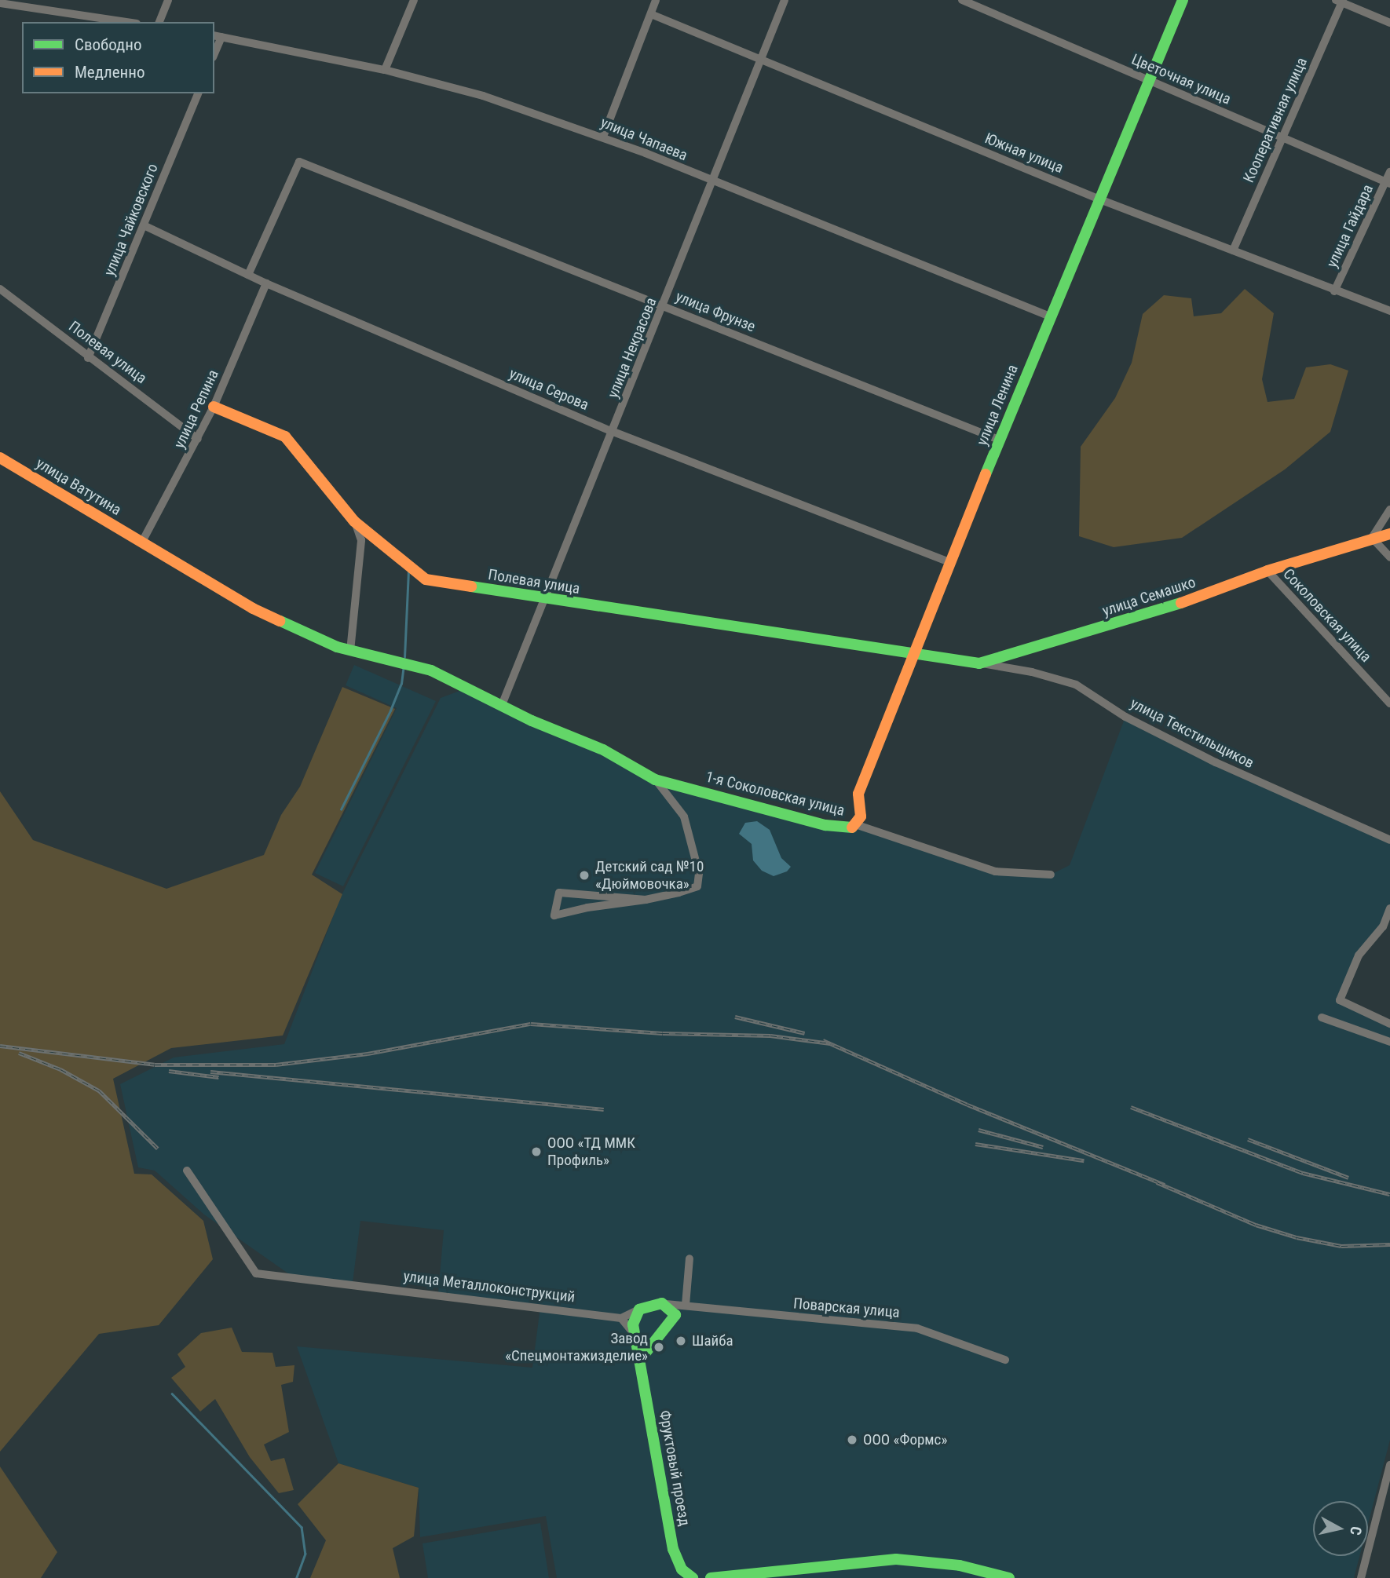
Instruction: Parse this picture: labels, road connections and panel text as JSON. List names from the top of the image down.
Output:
{
  "streets": {
    "street": [
      "Цветочная улица",
      "Кооперативная улица",
      "улица Чапаева",
      "Южная улица",
      "улица Чайковского",
      "улица Гайдара",
      "улица Фрунзе",
      "улица Некрасова",
      "Полевая улица",
      "улица Серова",
      "улица Ленина",
      "улица Репина",
      "улица Ватутина",
      "улица Семашко",
      "Соколовская улица",
      "улица Текстильщиков",
      "1-я Соколовская улица",
      "улица Металлоконструкций",
      "Поварская улица",
      "Фруктовый проезд"
    ]
  },
  "crossings": [
    ["Цветочная улица", "Кооперативная улица"],
    ["Цветочная улица", "улица Гайдара"],
    ["Цветочная улица", "улица Ленина"],
    ["Кооперативная улица", "Южная улица"],
    ["улица Чапаева", "улица Некрасова"],
    ["улица Чапаева", "улица Ленина"],
    ["Южная улица", "улица Гайдара"],
    ["Южная улица", "улица Некрасова"],
    ["Южная улица", "улица Ленина"],
    ["улица Чайковского", "Полевая улица"],
    ["улица Чайковского", "улица Серова"],
    ["улица Фрунзе", "улица Некрасова"],
    ["улица Фрунзе", "улица Серова"],
    ["улица Фрунзе", "улица Ленина"],
    ["улица Некрасова", "Полевая улица"],
    ["улица Некрасова", "улица Серова"],
    ["улица Некрасова", "1-я Соколовская улица"],
    ["Полевая улица", "улица Ленина"],
    ["Полевая улица", "улица Репина"],
    ["Полевая улица", "улица Семашко"],
    ["улица Серова", "улица Ленина"],
    ["улица Серова", "улица Репина"],
    ["улица Ленина", "улица Семашко"],
    ["улица Ленина", "1-я Соколовская улица"],
    ["улица Репина", "улица Ватутина"],
    ["улица Ватутина", "1-я Соколовская улица"],
    ["улица Семашко", "Соколовская улица"],
    ["улица Семашко", "улица Текстильщиков"]
  ],
  "places": [
    "Детский сад №10 «Дюймовочка»",
    "ООО «ТД ММК Профиль»",
    "Шайба",
    "Завод «Спецмонтажизделие»",
    "ООО «Формс»"
  ],
  "legend": ["Свободно", "Медленно"],
  "north": "right"
}
